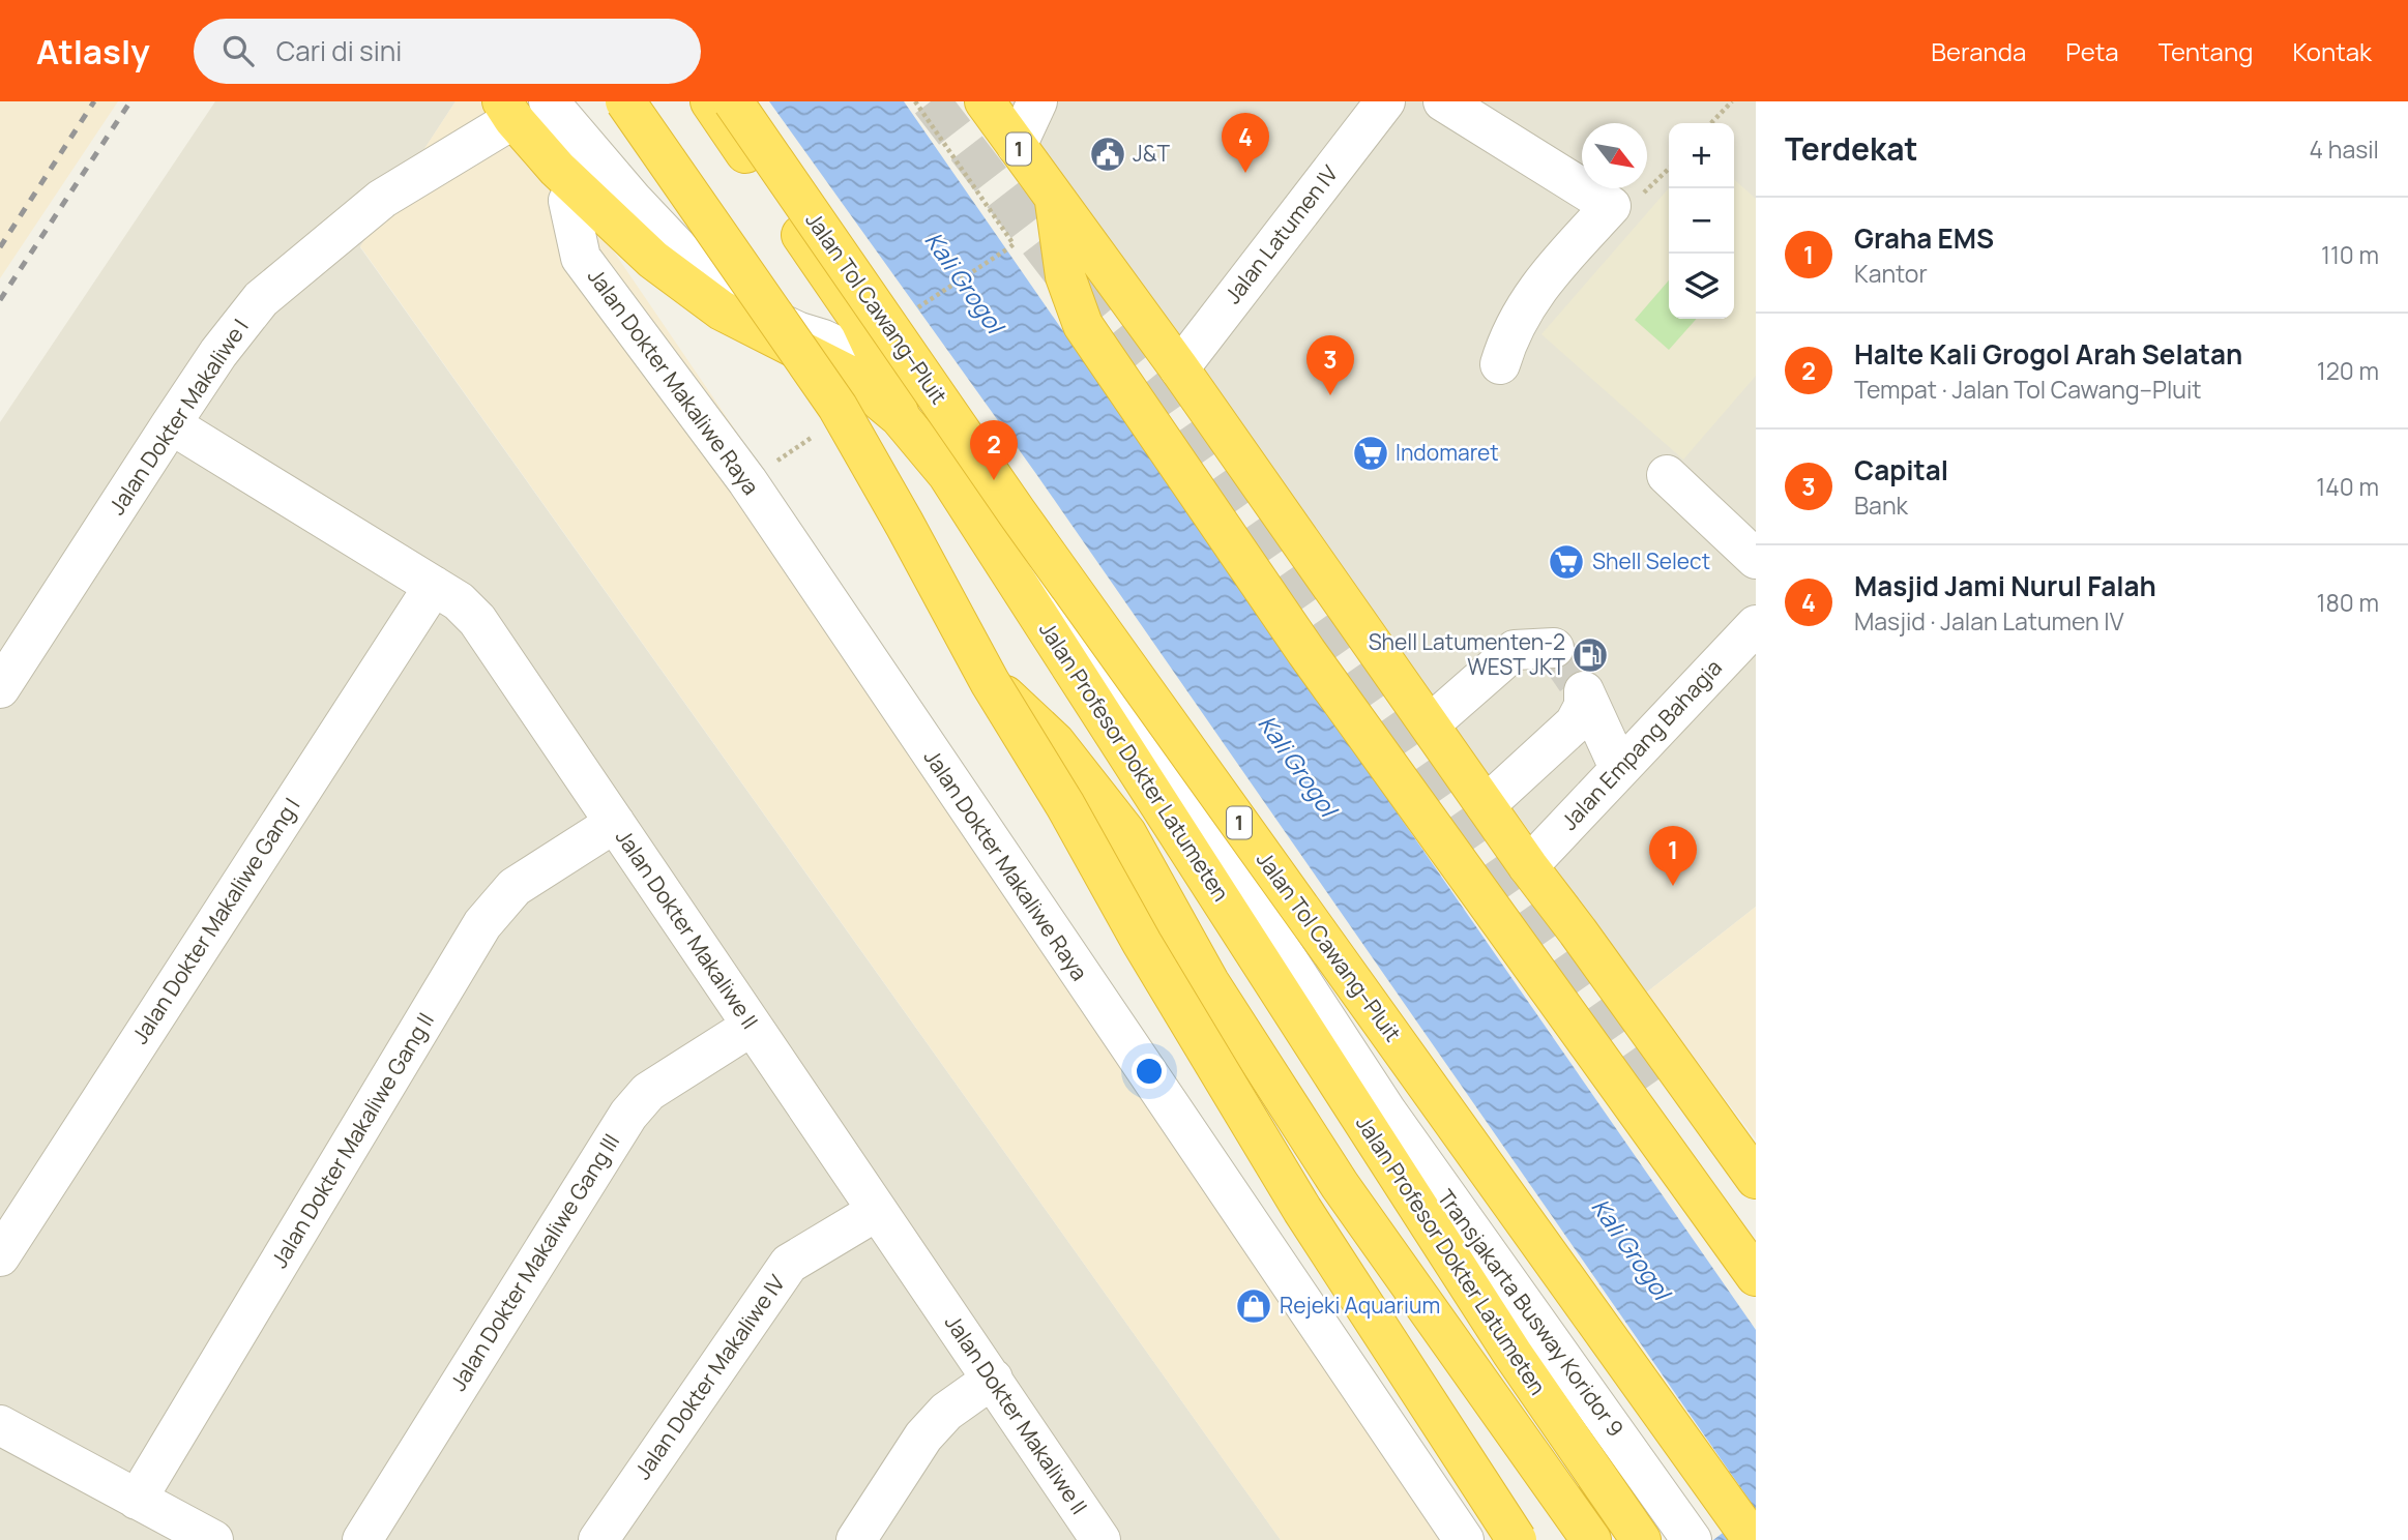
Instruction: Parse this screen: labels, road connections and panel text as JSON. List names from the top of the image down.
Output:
{
  "streets": {
    "highway": ["1", "Jalan Tol Cawang–Pluit", "Jalan Profesor Dokter Latumeten"],
    "street": [
      "Jalan Latumen IV",
      "Jalan Dokter Makaliwe Raya",
      "Jalan Dokter Makaliwe I",
      "Jalan Empang Bahagia",
      "Jalan Dokter Makaliwe Gang I",
      "Jalan Dokter Makaliwe II",
      "Jalan Dokter Makaliwe Gang II",
      "Jalan Dokter Makaliwe Gang III",
      "Transjakarta Busway Koridor 9",
      "Jalan Dokter Makaliwe IV"
    ]
  },
  "crossings": [
    ["1", "Jalan Latumen IV"],
    ["1", "Jalan Empang Bahagia"],
    ["Jalan Dokter Makaliwe Raya", "Jalan Profesor Dokter Latumeten"],
    ["Jalan Dokter Makaliwe I", "Jalan Profesor Dokter Latumeten"],
    ["Jalan Dokter Makaliwe I", "Jalan Dokter Makaliwe II"],
    ["Jalan Dokter Makaliwe Gang I", "Jalan Dokter Makaliwe II"],
    ["Jalan Dokter Makaliwe II", "Jalan Dokter Makaliwe Gang II"],
    ["Jalan Dokter Makaliwe II", "Jalan Dokter Makaliwe Gang III"],
    ["Jalan Dokter Makaliwe II", "Jalan Dokter Makaliwe IV"]
  ],
  "water": ["Kali Grogol"],
  "places": {
    "public building": ["J&T"],
    "supermarket": ["Indomaret", "Shell Select"],
    "fuel station": ["Shell Latumenten-2 WEST JKT"],
    "shop": ["Rejeki Aquarium"]
  },
  "north": "bottom right",
  "page": {
    "header": "Atlasly",
    "search": "Cari di sini",
    "nav": [
      "Beranda",
      "Peta",
      "Tentang",
      "Kontak"
    ],
    "heading": ["Terdekat", "4 hasil"],
    "pins": [
      "4",
      "3",
      "2",
      "1"
    ],
    "map_buttons": ["+", "−"],
    "list": [
      {
        "mark": "1",
        "name": "Graha EMS",
        "note": "Kantor",
        "value": "110 m"
      },
      {
        "mark": "2",
        "name": "Halte Kali Grogol Arah Selatan",
        "note": "Tempat · Jalan Tol Cawang–Pluit",
        "value": "120 m"
      },
      {
        "mark": "3",
        "name": "Capital",
        "note": "Bank",
        "value": "140 m"
      },
      {
        "mark": "4",
        "name": "Masjid Jami Nurul Falah",
        "note": "Masjid · Jalan Latumen IV",
        "value": "180 m"
      }
    ]
  }
}
